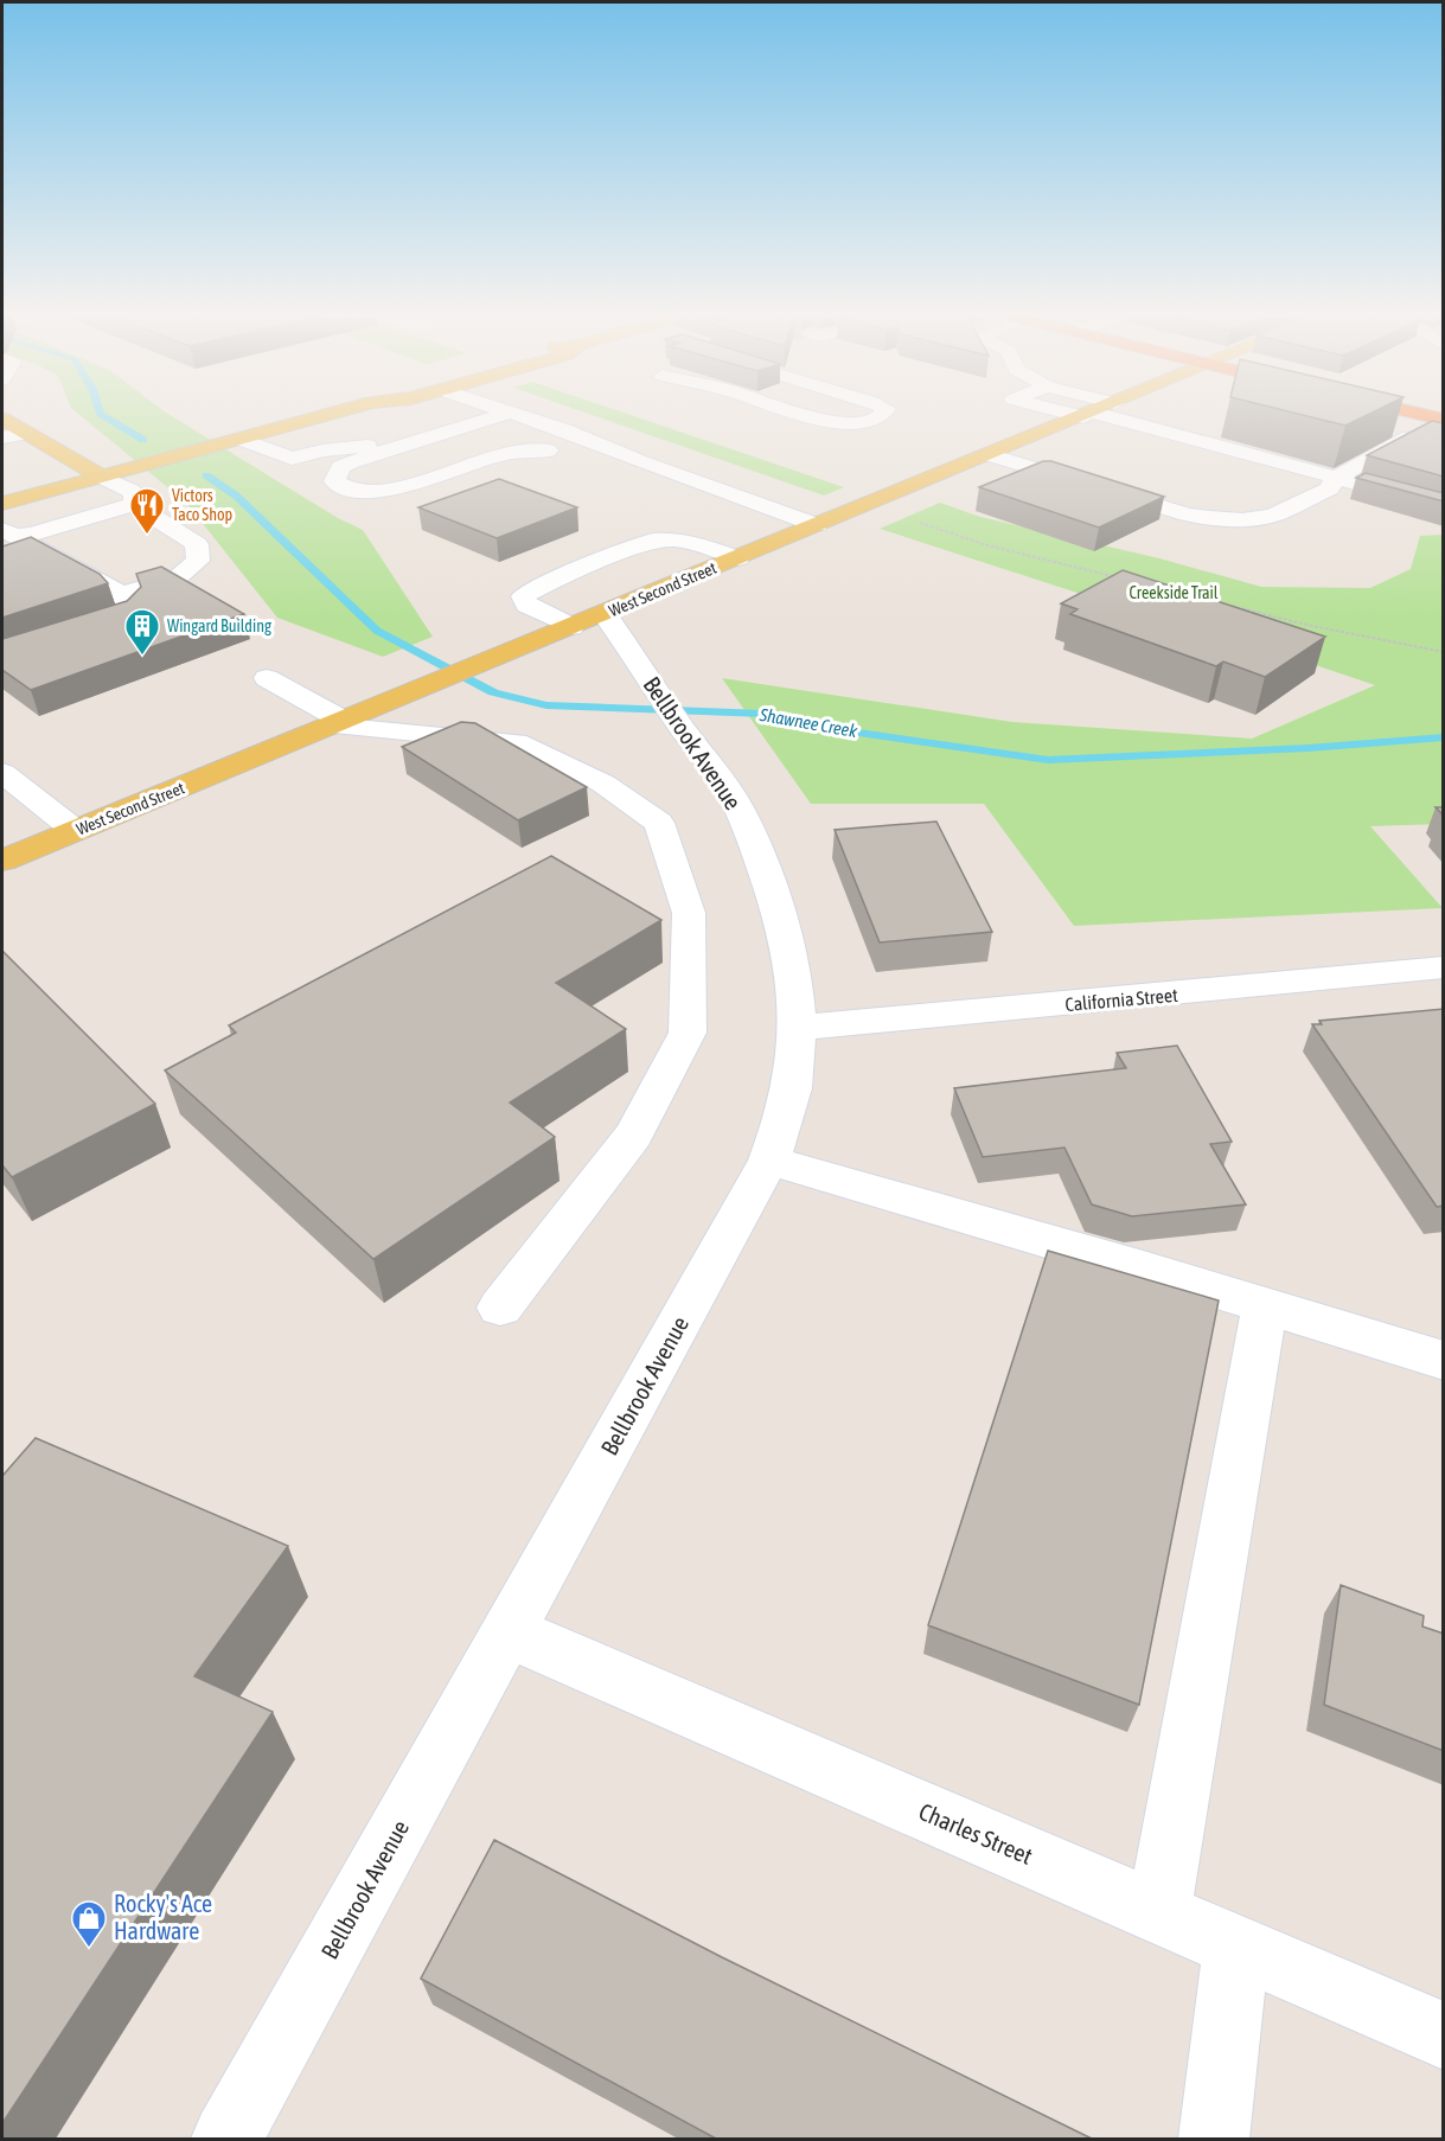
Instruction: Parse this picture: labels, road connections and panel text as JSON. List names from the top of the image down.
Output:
{
  "streets": {
    "main road": ["West Second Street"],
    "street": ["Bellbrook Avenue", "California Street", "Charles Street"]
  },
  "crossings": [
    ["West Second Street", "Bellbrook Avenue"],
    ["Bellbrook Avenue", "California Street"],
    ["Bellbrook Avenue", "Charles Street"]
  ],
  "water": ["Shawnee Creek"],
  "parks": ["Creekside Trail"],
  "places": {
    "restaurant": ["Victors Taco Shop"],
    "building": ["Wingard Building"],
    "shop": ["Rocky's Ace Hardware"]
  }
}
